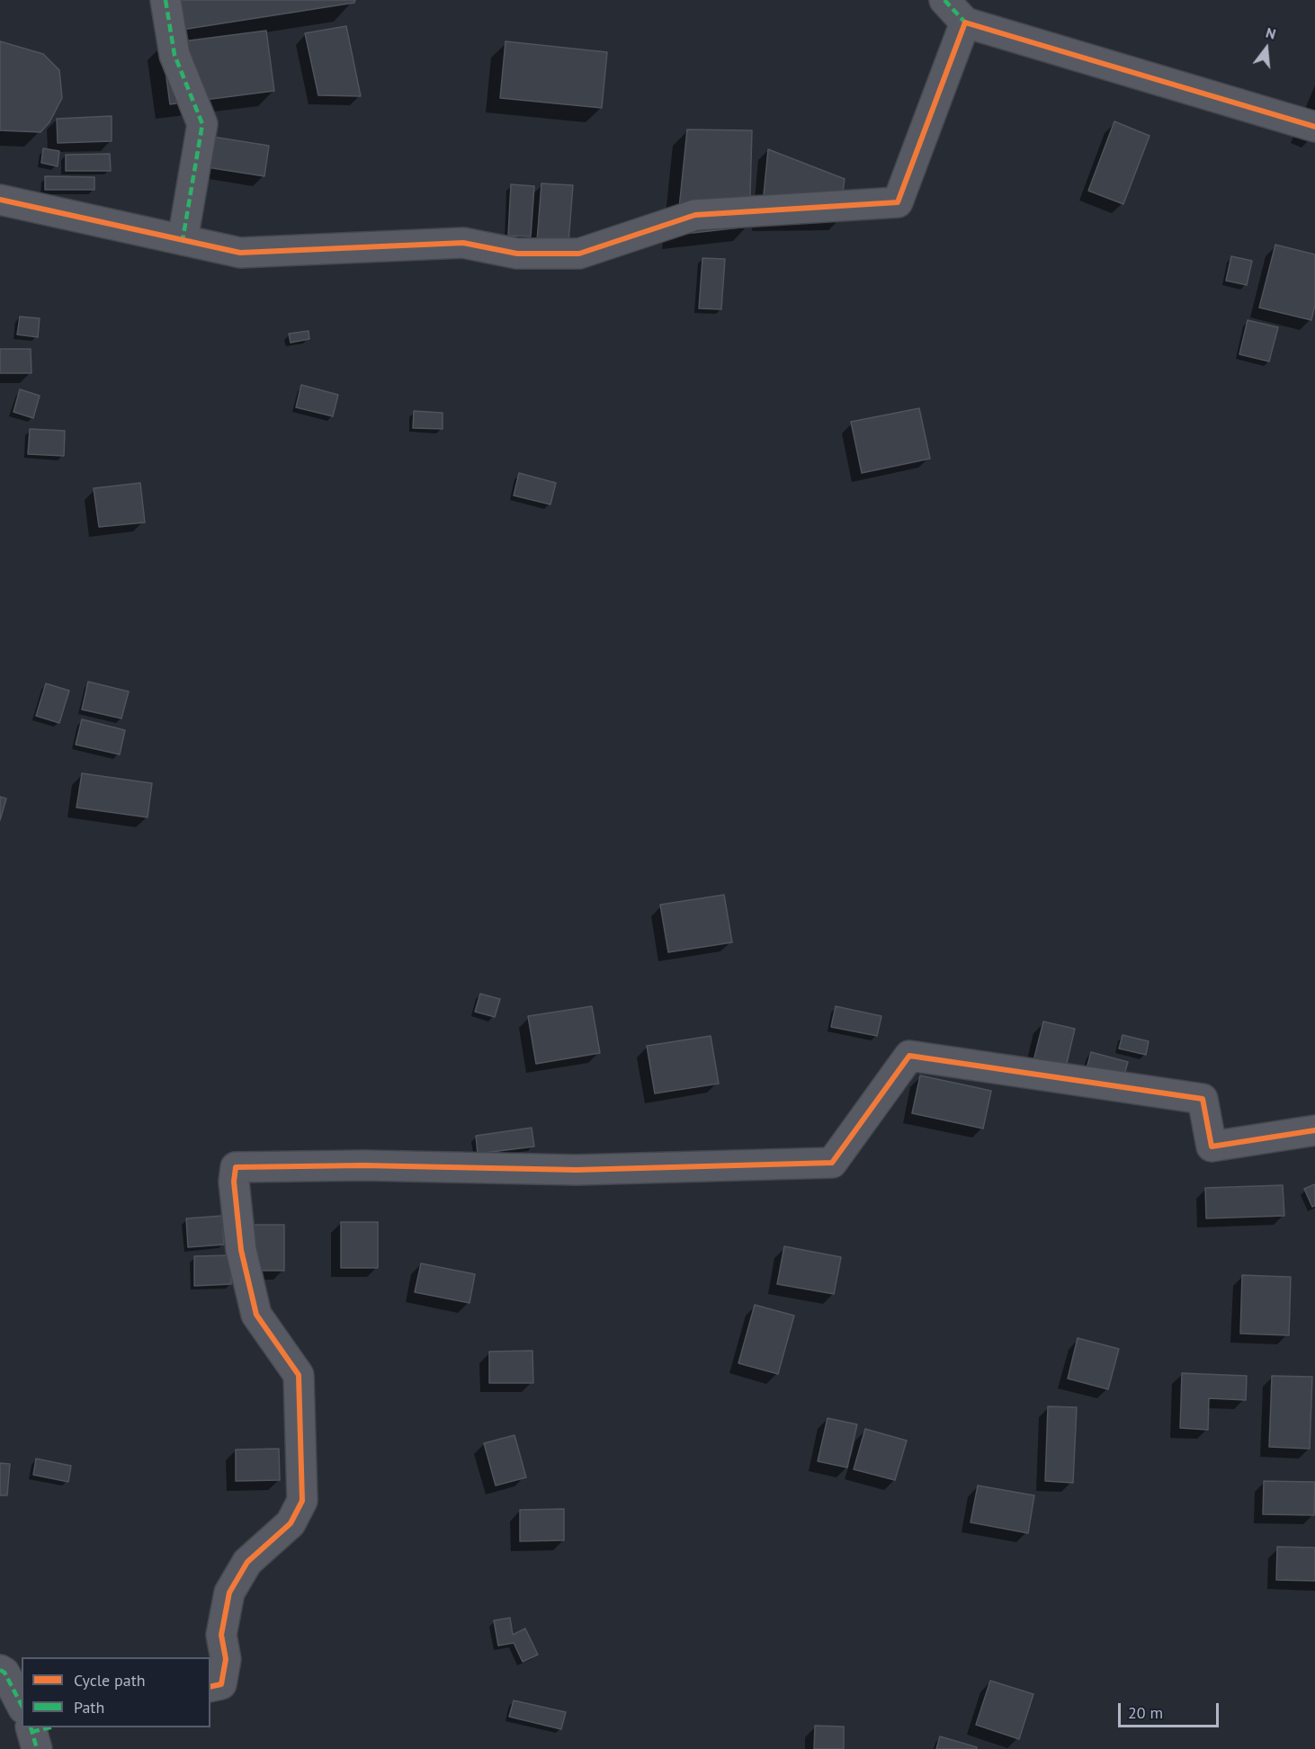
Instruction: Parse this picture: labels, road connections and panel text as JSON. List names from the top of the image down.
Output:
{
  "legend": ["Cycle path", "Path"],
  "scale_bar": "20 m",
  "north": "top"
}
